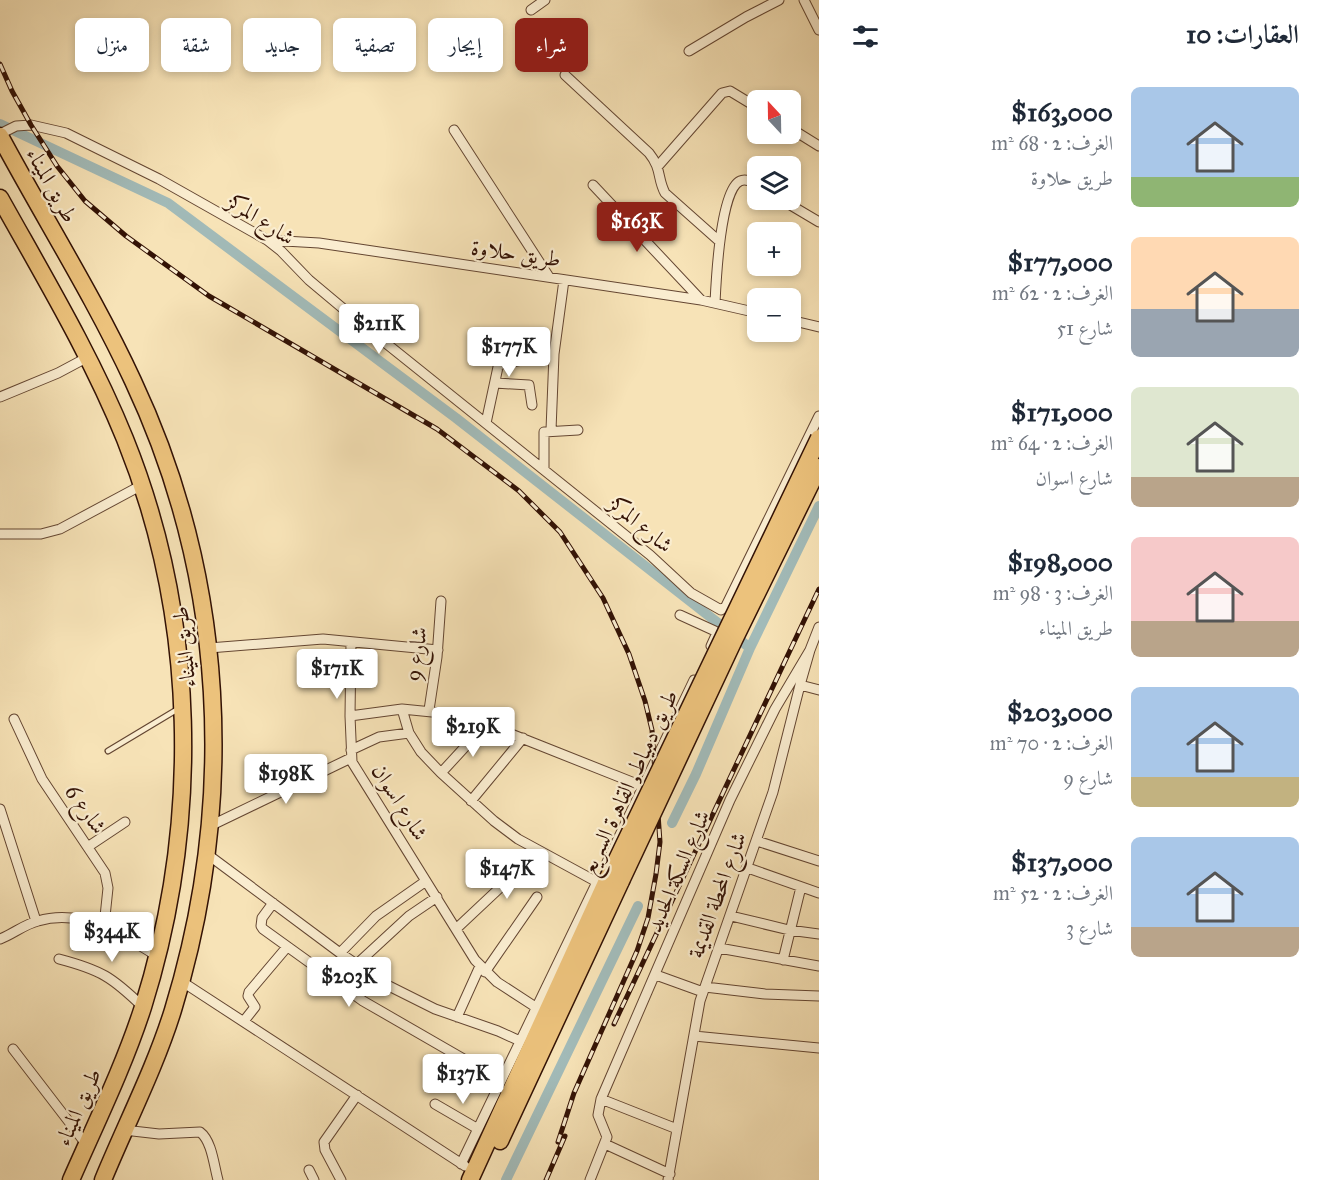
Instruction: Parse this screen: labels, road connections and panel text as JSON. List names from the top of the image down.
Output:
{
  "streets": {
    "highway": ["طريق الميناء", "طريق دمياط, القاهرة السريع"],
    "street": [
      "شارع المركز",
      "طريق حلاوة",
      "شارع 9",
      "شارع اسوان",
      "شارع 6",
      "شارع السكة الحديد",
      "شارع المحطة القديمة"
    ]
  },
  "crossings": [
    ["طريق الميناء", "شارع المركز"],
    ["شارع المركز", "طريق حلاوة"],
    ["شارع السكة الحديد", "شارع المحطة القديمة"]
  ],
  "north": "top",
  "page": {
    "heading": "العقارات: 10",
    "chip": [
      "شراء",
      "إيجار",
      "تصفية",
      "جديد",
      "شقة",
      "منزل"
    ],
    "list": [
      {
        "name": "$163,000",
        "note": "الغرف: 2 · 68 m² · طريق حلاوة"
      },
      {
        "name": "$177,000",
        "note": "الغرف: 2 · 62 m² · شارع 51"
      },
      {
        "name": "$171,000",
        "note": "الغرف: 2 · 64 m² · شارع اسوان"
      },
      {
        "name": "$198,000",
        "note": "الغرف: 3 · 98 m² · طريق الميناء"
      },
      {
        "name": "$203,000",
        "note": "الغرف: 2 · 70 m² · شارع 9"
      },
      {
        "name": "$137,000",
        "note": "الغرف: 2 · 52 m² · شارع 3"
      }
    ],
    "map_buttons": ["+", "−"],
    "price": [
      "$163K",
      "$211K",
      "$177K",
      "$171K",
      "$219K",
      "$198K",
      "$147K",
      "$344K",
      "$203K",
      "$137K"
    ]
  }
}
